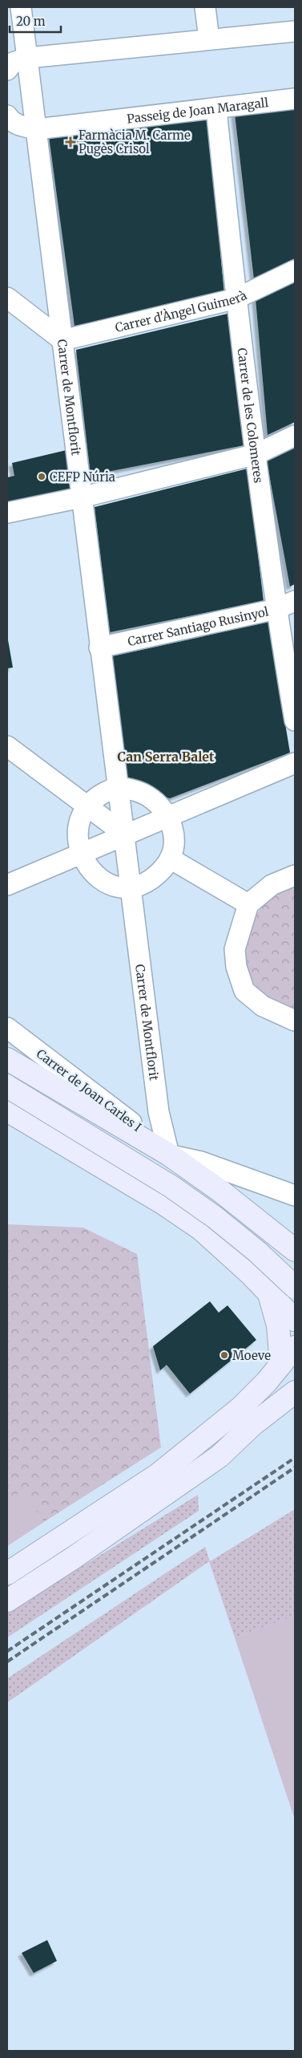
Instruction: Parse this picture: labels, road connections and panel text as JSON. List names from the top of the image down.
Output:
{
  "streets": {
    "street": [
      "Passeig de Joan Maragall",
      "Carrer d'Àngel Guimerà",
      "Carrer de Montflorit",
      "Carrer de les Colomeres",
      "Carrer Santiago Rusinyol",
      "Carrer de Joan Carles I"
    ]
  },
  "crossings": [
    ["Passeig de Joan Maragall", "Carrer de Montflorit"],
    ["Passeig de Joan Maragall", "Carrer de les Colomeres"],
    ["Carrer d'Àngel Guimerà", "Carrer de Montflorit"],
    ["Carrer d'Àngel Guimerà", "Carrer de les Colomeres"],
    ["Carrer de Montflorit", "Carrer Santiago Rusinyol"],
    ["Carrer de Montflorit", "Carrer de Joan Carles I"],
    ["Carrer de les Colomeres", "Carrer Santiago Rusinyol"]
  ],
  "districts": ["Can Serra Balet"],
  "places": {
    "health": ["Farmàcia M. Carme Pugès Crisol"],
    "other": ["CEFP Núria", "Moeve"]
  },
  "scale_bar": "20 m"
}
